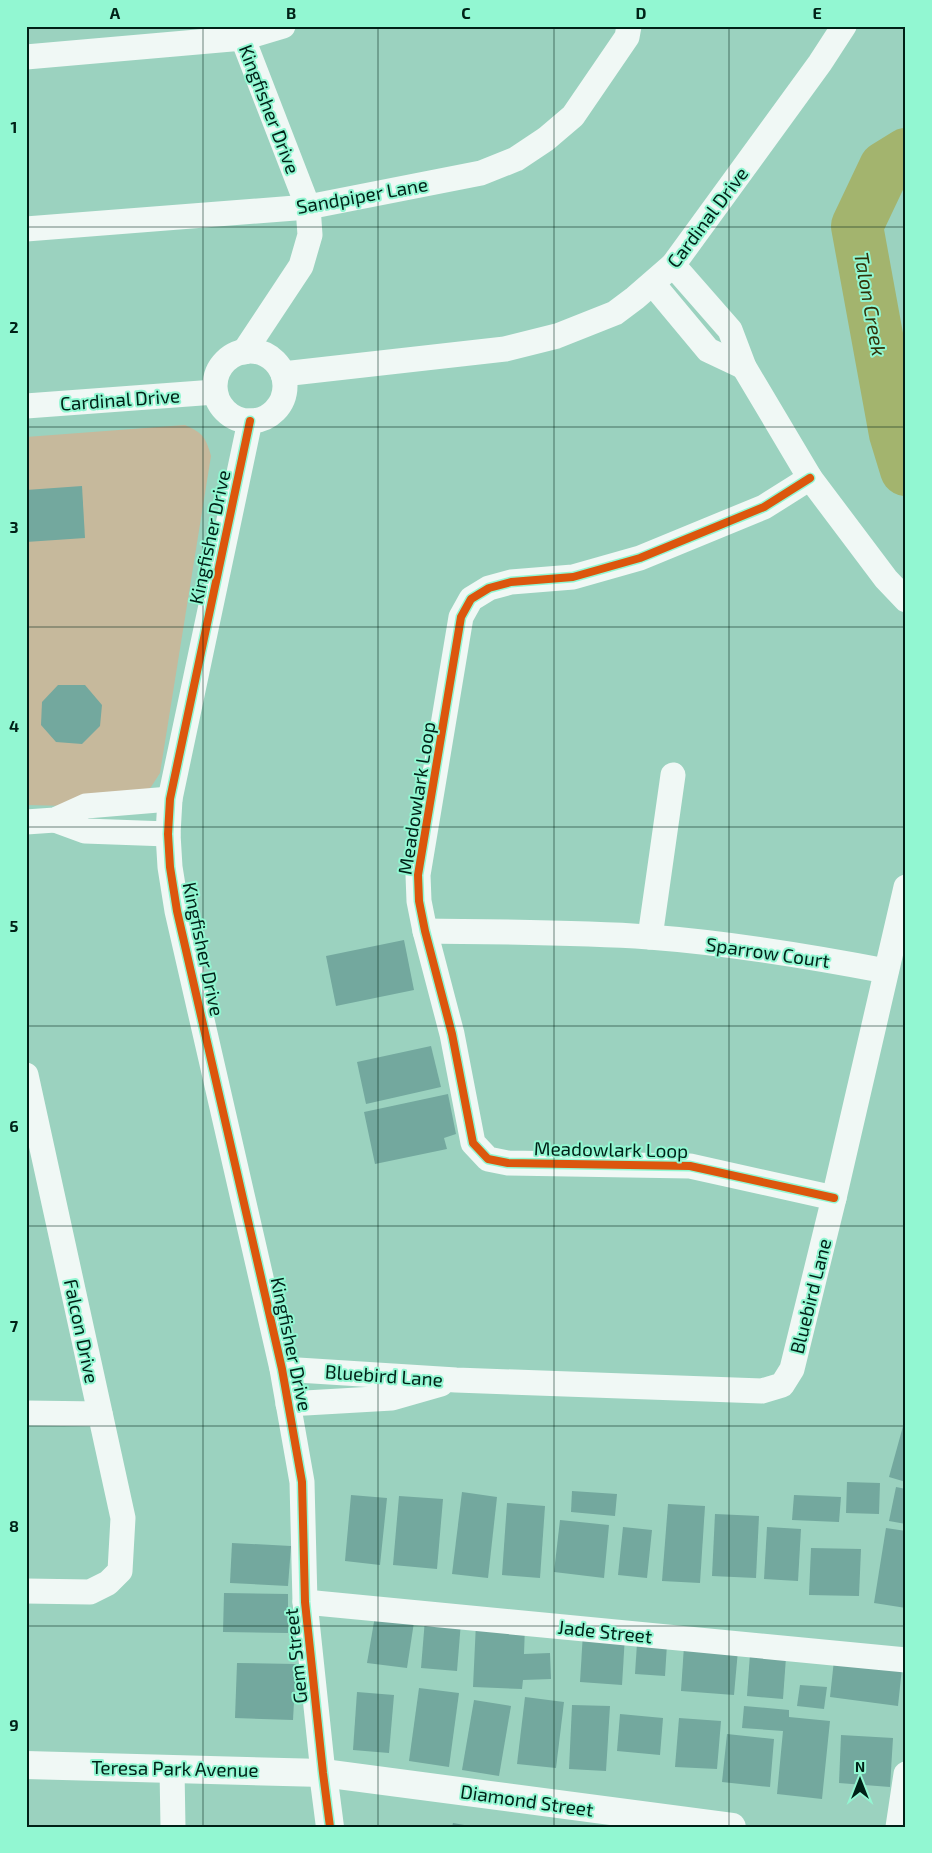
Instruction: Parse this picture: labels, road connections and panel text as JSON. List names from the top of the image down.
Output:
{
  "streets": {
    "street": [
      "Kingfisher Drive",
      "Sandpiper Lane",
      "Cardinal Drive",
      "Meadowlark Loop",
      "Sparrow Court",
      "Bluebird Lane",
      "Falcon Drive",
      "Jade Street",
      "Gem Street",
      "Teresa Park Avenue",
      "Diamond Street"
    ]
  },
  "crossings": [
    ["Kingfisher Drive", "Sandpiper Lane"],
    ["Kingfisher Drive", "Cardinal Drive"],
    ["Kingfisher Drive", "Bluebird Lane"],
    ["Kingfisher Drive", "Gem Street"],
    ["Meadowlark Loop", "Sparrow Court"],
    ["Meadowlark Loop", "Bluebird Lane"],
    ["Sparrow Court", "Bluebird Lane"],
    ["Jade Street", "Gem Street"],
    ["Gem Street", "Teresa Park Avenue"],
    ["Gem Street", "Diamond Street"],
    ["Teresa Park Avenue", "Diamond Street"]
  ],
  "water": ["Talon Creek"],
  "north": "top",
  "grid": {
    "columns": [
      "A",
      "B",
      "C",
      "D",
      "E"
    ],
    "rows": [
      "1",
      "2",
      "3",
      "4",
      "5",
      "6",
      "7",
      "8",
      "9"
    ]
  }
}
